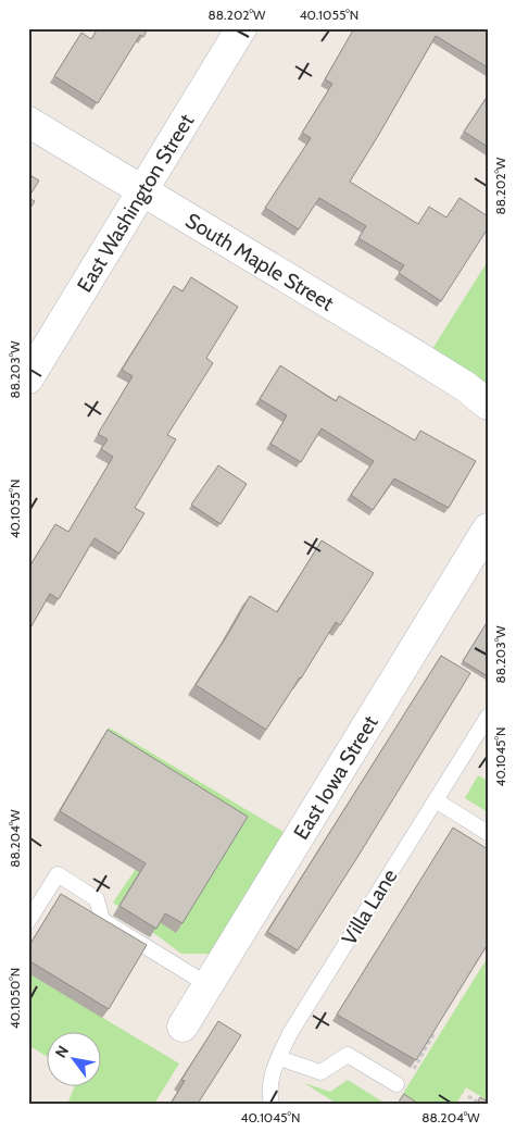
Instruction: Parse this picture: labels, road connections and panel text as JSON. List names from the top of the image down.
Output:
{
  "streets": {
    "street": ["East Washington Street", "South Maple Street", "East Iowa Street"],
    "lane": ["Villa Lane"]
  },
  "crossings": [
    ["East Washington Street", "South Maple Street"]
  ],
  "north": "top left",
  "coordinates": [
    "88.202°W",
    "40.1055°N",
    "88.203°W",
    "40.1045°N",
    "88.204°W",
    "40.1050°N"
  ]
}
